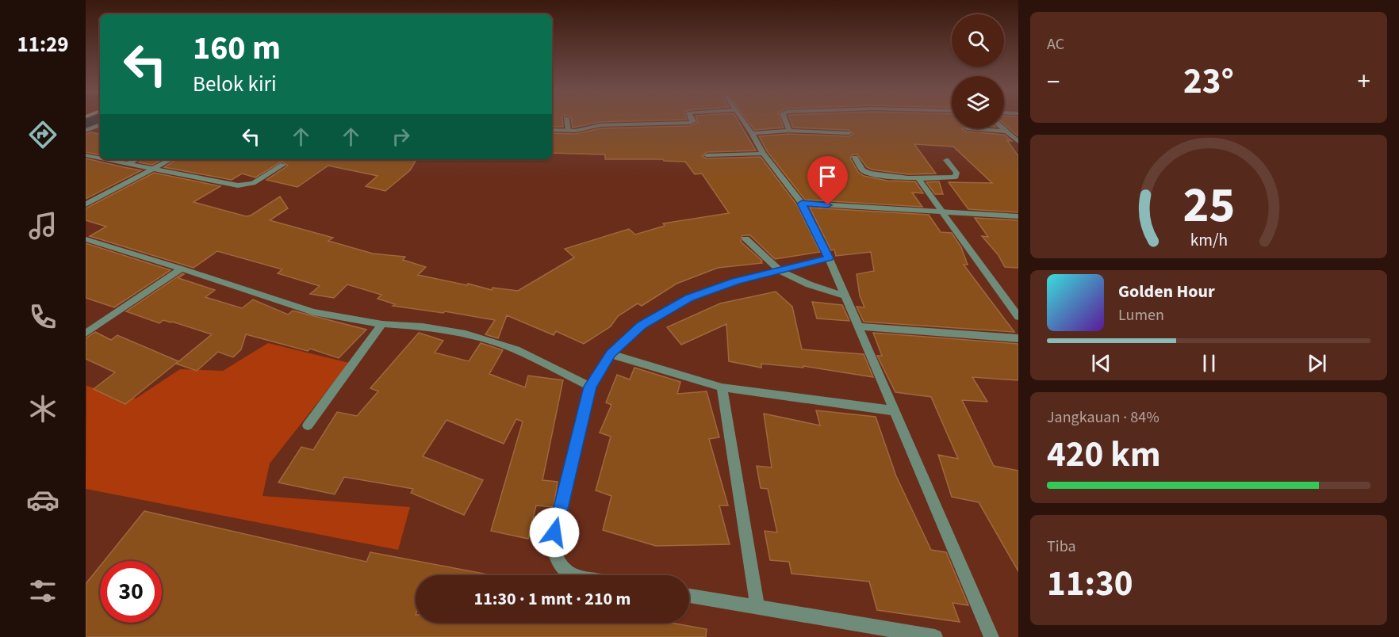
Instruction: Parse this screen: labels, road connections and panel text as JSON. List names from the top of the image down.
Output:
{
  "page": {
    "tabs": "11:29",
    "tile": [
      "AC",
      ["Jangkauan · 84%", "420 km"],
      ["Tiba", "11:30"]
    ],
    "turn": ["160 m", "Belok kiri"],
    "heat": ["−", "23°", "+"],
    "song": ["Golden Hour", "Lumen"],
    "limit": "30",
    "trip": "11:30 · 1 mnt · 210 m",
    "gauge": ["25", "km/h"]
  }
}
